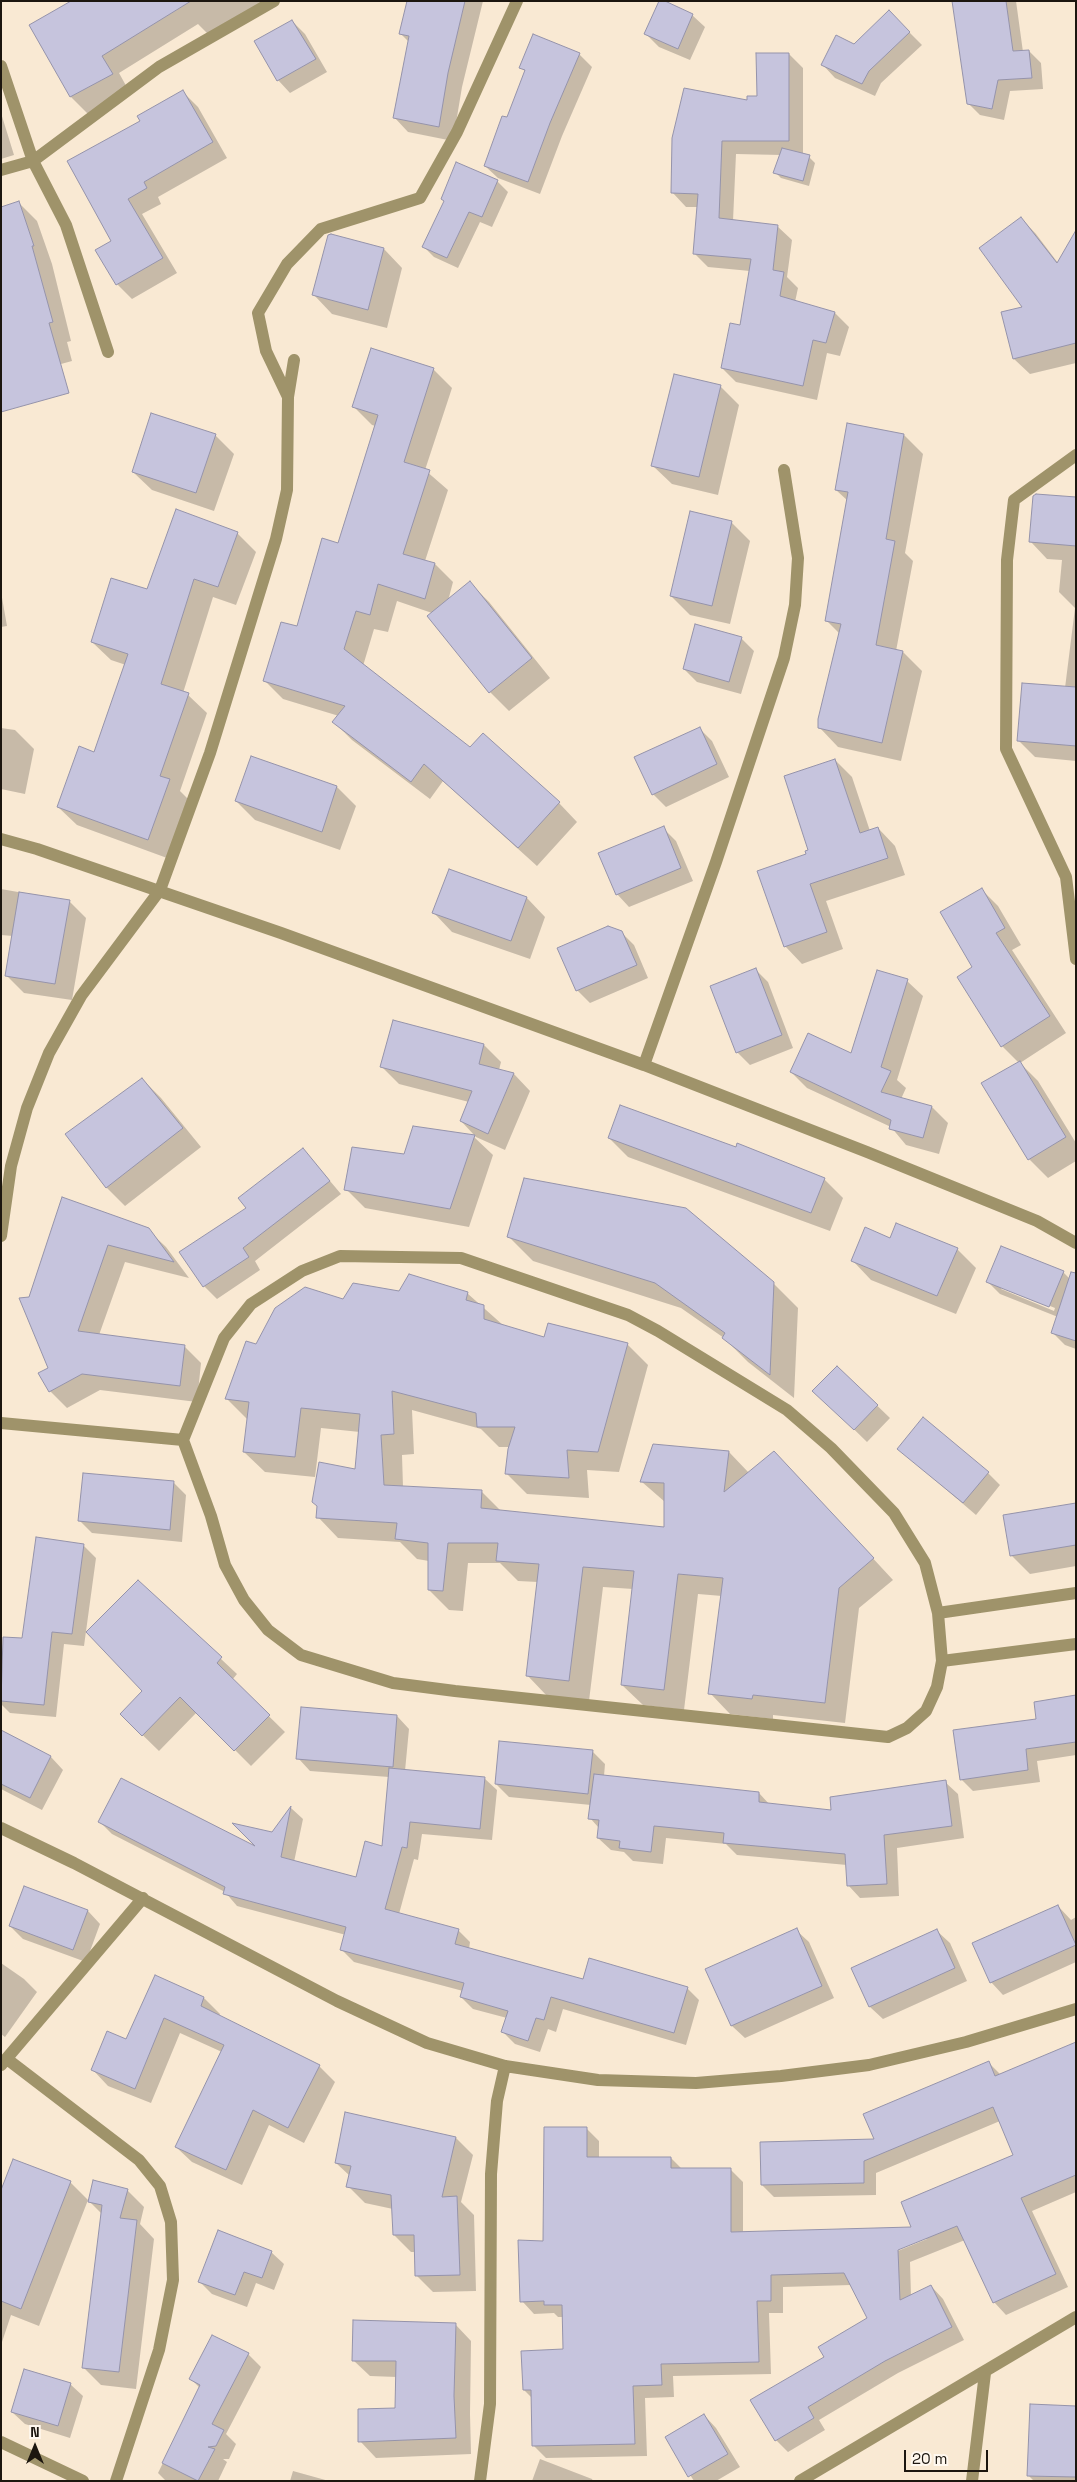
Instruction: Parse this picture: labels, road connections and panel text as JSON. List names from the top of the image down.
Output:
{
  "scale_bar": "20 m",
  "north": "top"
}
